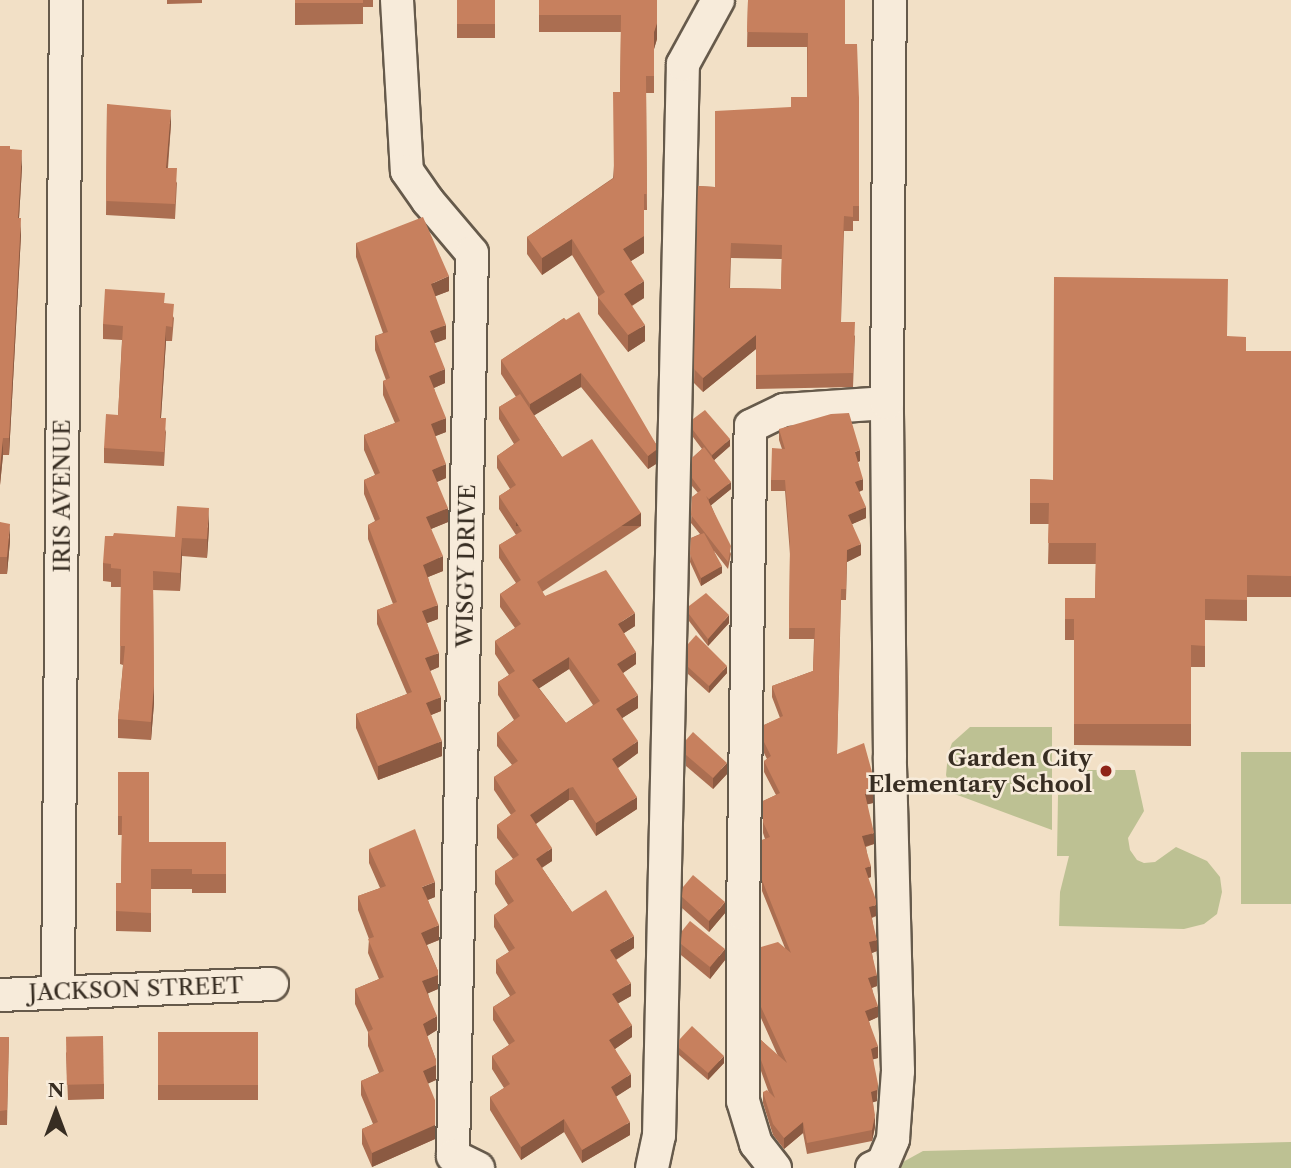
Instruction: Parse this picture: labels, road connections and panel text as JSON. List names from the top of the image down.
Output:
{
  "streets": {
    "street": ["IRIS AVENUE", "WISGY DRIVE", "JACKSON STREET"]
  },
  "crossings": [
    ["IRIS AVENUE", "JACKSON STREET"]
  ],
  "places": ["Garden City Elementary School"],
  "north": "top"
}
